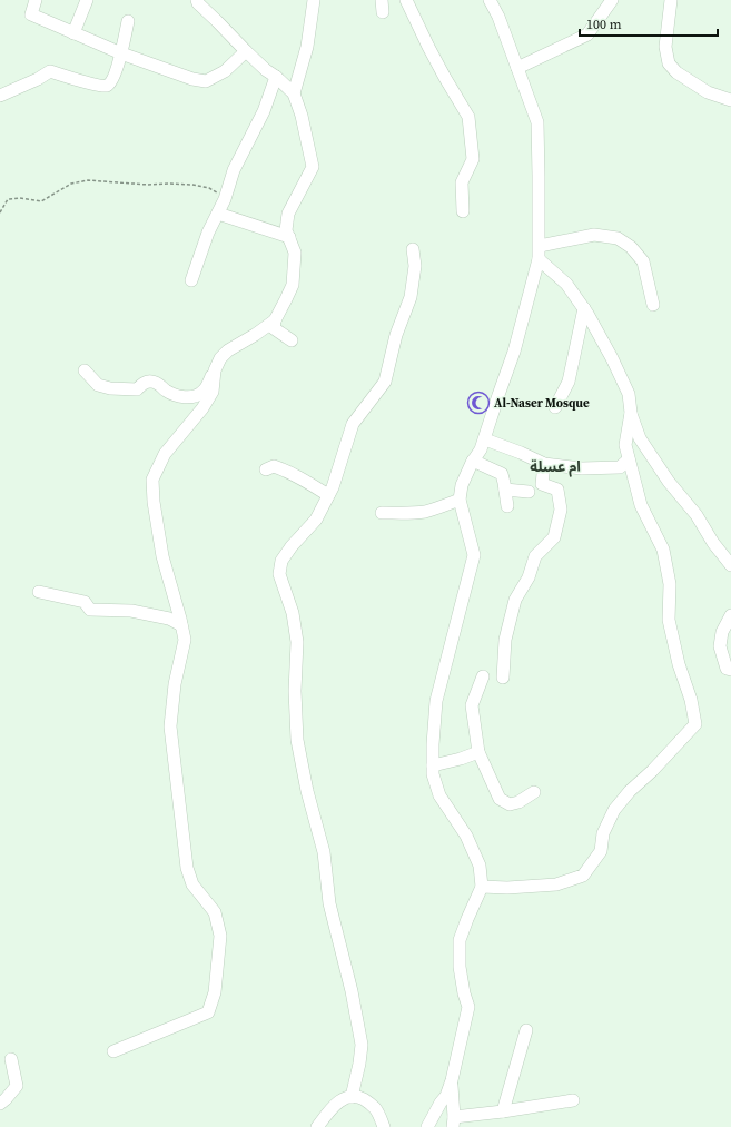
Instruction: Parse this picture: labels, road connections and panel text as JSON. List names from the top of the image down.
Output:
{
  "districts": ["ام عسلة"],
  "places": {
    "mosque": ["Al-Naser Mosque"]
  },
  "scale_bar": "100 m"
}
